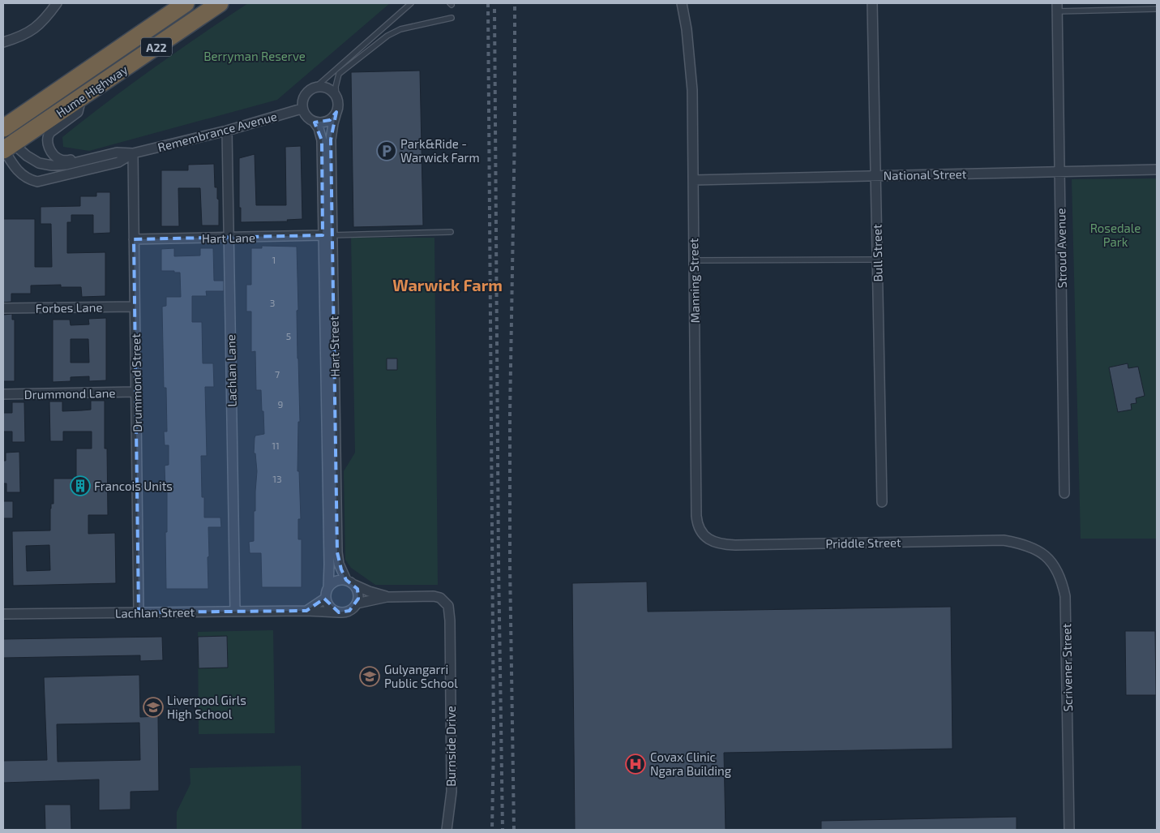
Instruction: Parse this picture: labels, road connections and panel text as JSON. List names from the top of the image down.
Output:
{
  "streets": {
    "highway": ["A22", "Hume Highway"],
    "street": [
      "Remembrance Avenue",
      "National Street",
      "Hart Lane",
      "Stroud Avenue",
      "Bull Street",
      "Manning Street",
      "Forbes Lane",
      "Hart Street",
      "Lachlan Lane",
      "Drummond Street",
      "Drummond Lane",
      "Priddle Street",
      "Lachlan Street",
      "Scrivener Street",
      "Burnside Drive"
    ]
  },
  "crossings": [
    ["Hume Highway", "Remembrance Avenue"],
    ["Remembrance Avenue", "Hart Street"],
    ["Remembrance Avenue", "Lachlan Lane"],
    ["Remembrance Avenue", "Drummond Street"],
    ["National Street", "Stroud Avenue"],
    ["National Street", "Bull Street"],
    ["National Street", "Manning Street"],
    ["Hart Lane", "Hart Street"],
    ["Hart Lane", "Lachlan Lane"],
    ["Hart Lane", "Drummond Street"],
    ["Manning Street", "Priddle Street"],
    ["Forbes Lane", "Drummond Street"],
    ["Hart Street", "Burnside Drive"],
    ["Lachlan Lane", "Lachlan Street"],
    ["Drummond Street", "Drummond Lane"],
    ["Drummond Street", "Lachlan Street"],
    ["Priddle Street", "Scrivener Street"]
  ],
  "districts": ["Warwick Farm"],
  "parks": ["Berryman Reserve", "Rosedale Park"],
  "places": {
    "parking": ["Park&Ride - Warwick Farm"],
    "building": ["Francois Units"],
    "school or university": ["Gulyangarri Public School", "Liverpool Girls High School"],
    "hospital": ["Covax Clinic Ngara Building"]
  },
  "house_numbers": [
    "1",
    "3",
    "5",
    "7",
    "9",
    "11",
    "13"
  ]
}
